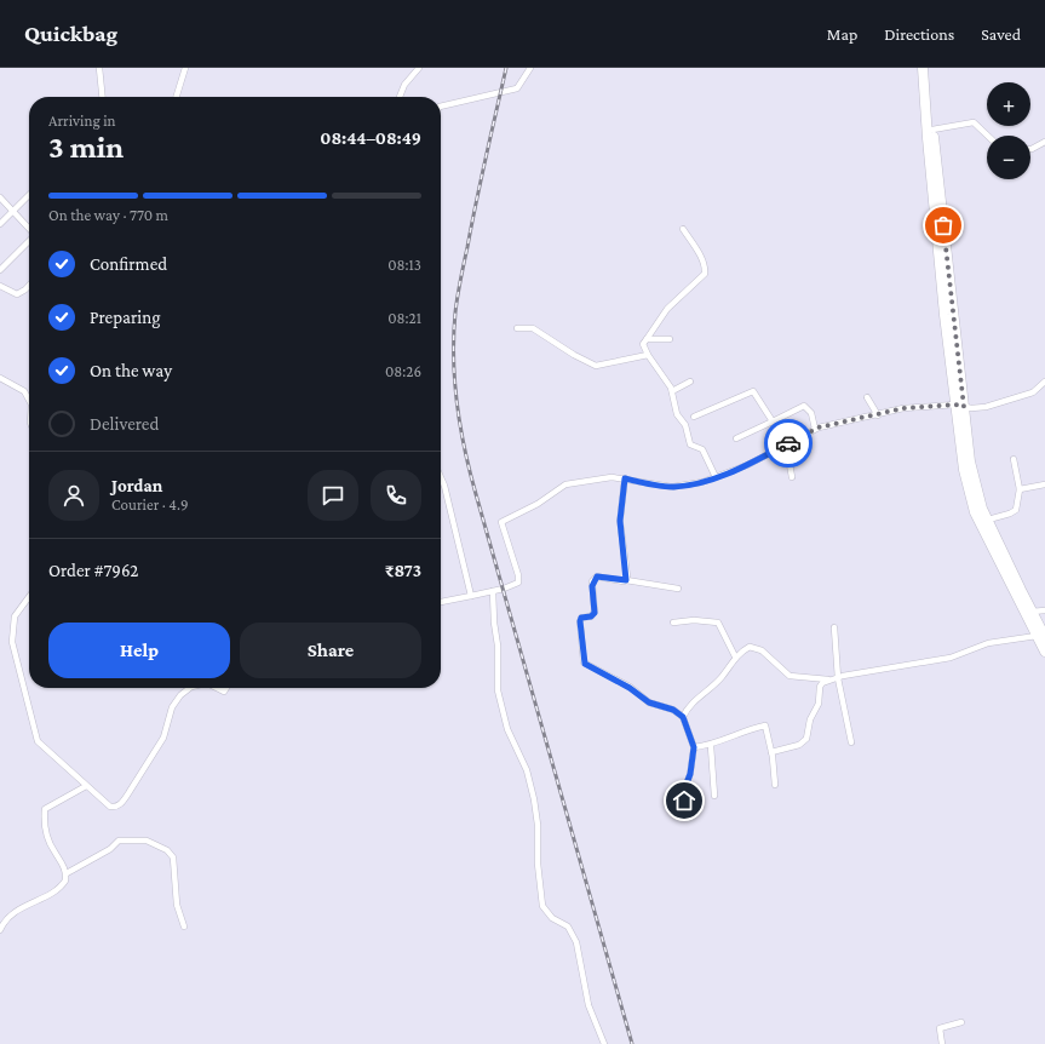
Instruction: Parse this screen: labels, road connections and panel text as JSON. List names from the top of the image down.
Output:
{
  "page": {
    "header": "Quickbag",
    "nav": ["Map", "Directions", "Saved"],
    "map_buttons": ["+", "−"],
    "heading": ["3 min", "Arriving in", "08:44–08:49"],
    "panel": [
      "Jordan",
      "Courier · 4.9",
      "Order #7962",
      "₹873"
    ],
    "bar": "On the way · 770 m",
    "list": [
      ["Confirmed", "08:13"],
      ["Preparing", "08:21"],
      ["On the way", "08:26"],
      "Delivered"
    ],
    "buttons": ["Help", "Share"]
  }
}
